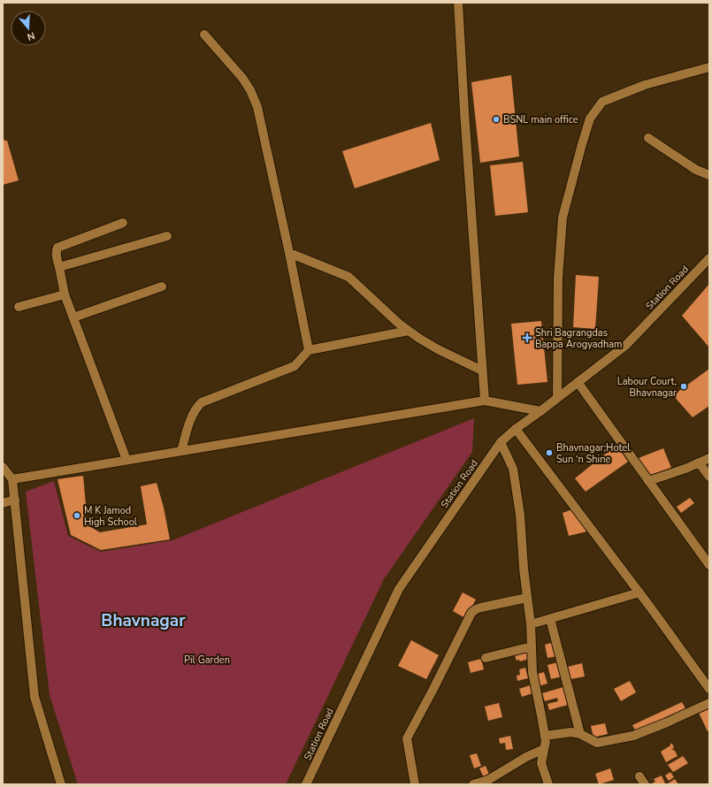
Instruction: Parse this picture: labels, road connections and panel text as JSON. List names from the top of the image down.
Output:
{
  "streets": {
    "street": ["Station Road"]
  },
  "districts": ["Bhavnagar"],
  "parks": ["Pil Garden"],
  "places": {
    "other": [
      "BSNL main office",
      "Labour Court, Bhavnagar",
      "Bhavnagar;Hotel Sun ‘n Shine",
      "M K Jamod High School"
    ],
    "health": ["Shri Bagrangdas Bappa Arogyadham"]
  },
  "north": "bottom"
}
